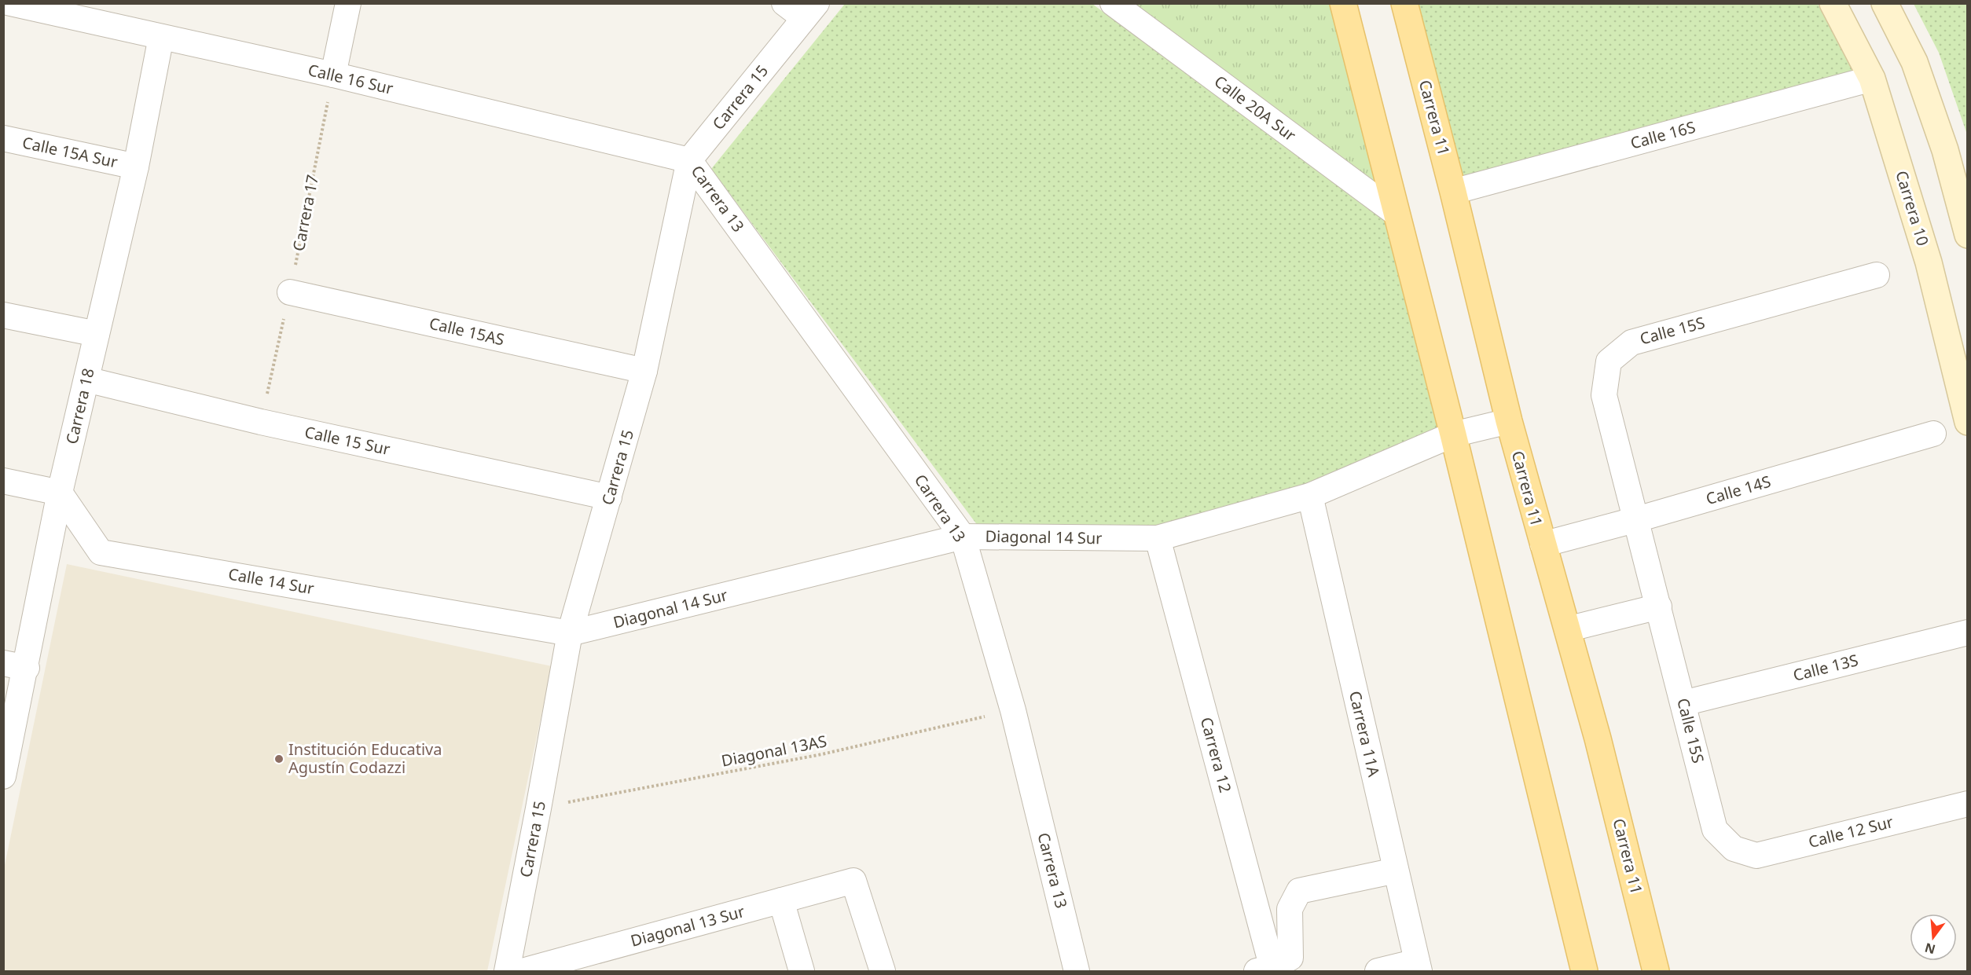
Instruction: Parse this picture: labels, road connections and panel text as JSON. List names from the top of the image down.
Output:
{
  "streets": {
    "main road": ["Carrera 11", "Carrera 10"],
    "street": [
      "Calle 16 Sur",
      "Carrera 15",
      "Calle 20A Sur",
      "Calle 16S",
      "Calle 15A Sur",
      "Carrera 13",
      "Calle 15S",
      "Calle 15AS",
      "Carrera 18",
      "Calle 15 Sur",
      "Calle 14S",
      "Diagonal 14 Sur",
      "Calle 14 Sur",
      "Calle 13S",
      "Carrera 11A",
      "Carrera 12",
      "Calle 12 Sur",
      "Diagonal 13 Sur"
    ],
    "path": ["Carrera 17", "Diagonal 13AS"]
  },
  "crossings": [
    ["Calle 16 Sur", "Carrera 15"],
    ["Calle 16 Sur", "Carrera 13"],
    ["Calle 16 Sur", "Carrera 17"],
    ["Calle 16 Sur", "Carrera 18"],
    ["Carrera 15", "Carrera 13"],
    ["Carrera 15", "Calle 15AS"],
    ["Carrera 15", "Calle 15 Sur"],
    ["Carrera 15", "Diagonal 14 Sur"],
    ["Carrera 15", "Calle 14 Sur"],
    ["Carrera 15", "Diagonal 13AS"],
    ["Carrera 11", "Calle 16S"],
    ["Carrera 11", "Calle 14S"],
    ["Carrera 11", "Diagonal 14 Sur"],
    ["Calle 16S", "Carrera 10"],
    ["Calle 15A Sur", "Carrera 18"],
    ["Carrera 13", "Diagonal 14 Sur"],
    ["Carrera 13", "Diagonal 13AS"],
    ["Carrera 17", "Calle 15AS"],
    ["Carrera 17", "Calle 15 Sur"],
    ["Calle 15S", "Calle 14S"],
    ["Calle 15S", "Calle 13S"],
    ["Calle 15S", "Calle 12 Sur"],
    ["Carrera 18", "Calle 15 Sur"],
    ["Carrera 18", "Calle 14 Sur"],
    ["Diagonal 14 Sur", "Calle 14 Sur"],
    ["Diagonal 14 Sur", "Carrera 11A"],
    ["Diagonal 14 Sur", "Carrera 12"]
  ],
  "places": ["Institución Educativa Agustín Codazzi"],
  "north": "bottom"
}
